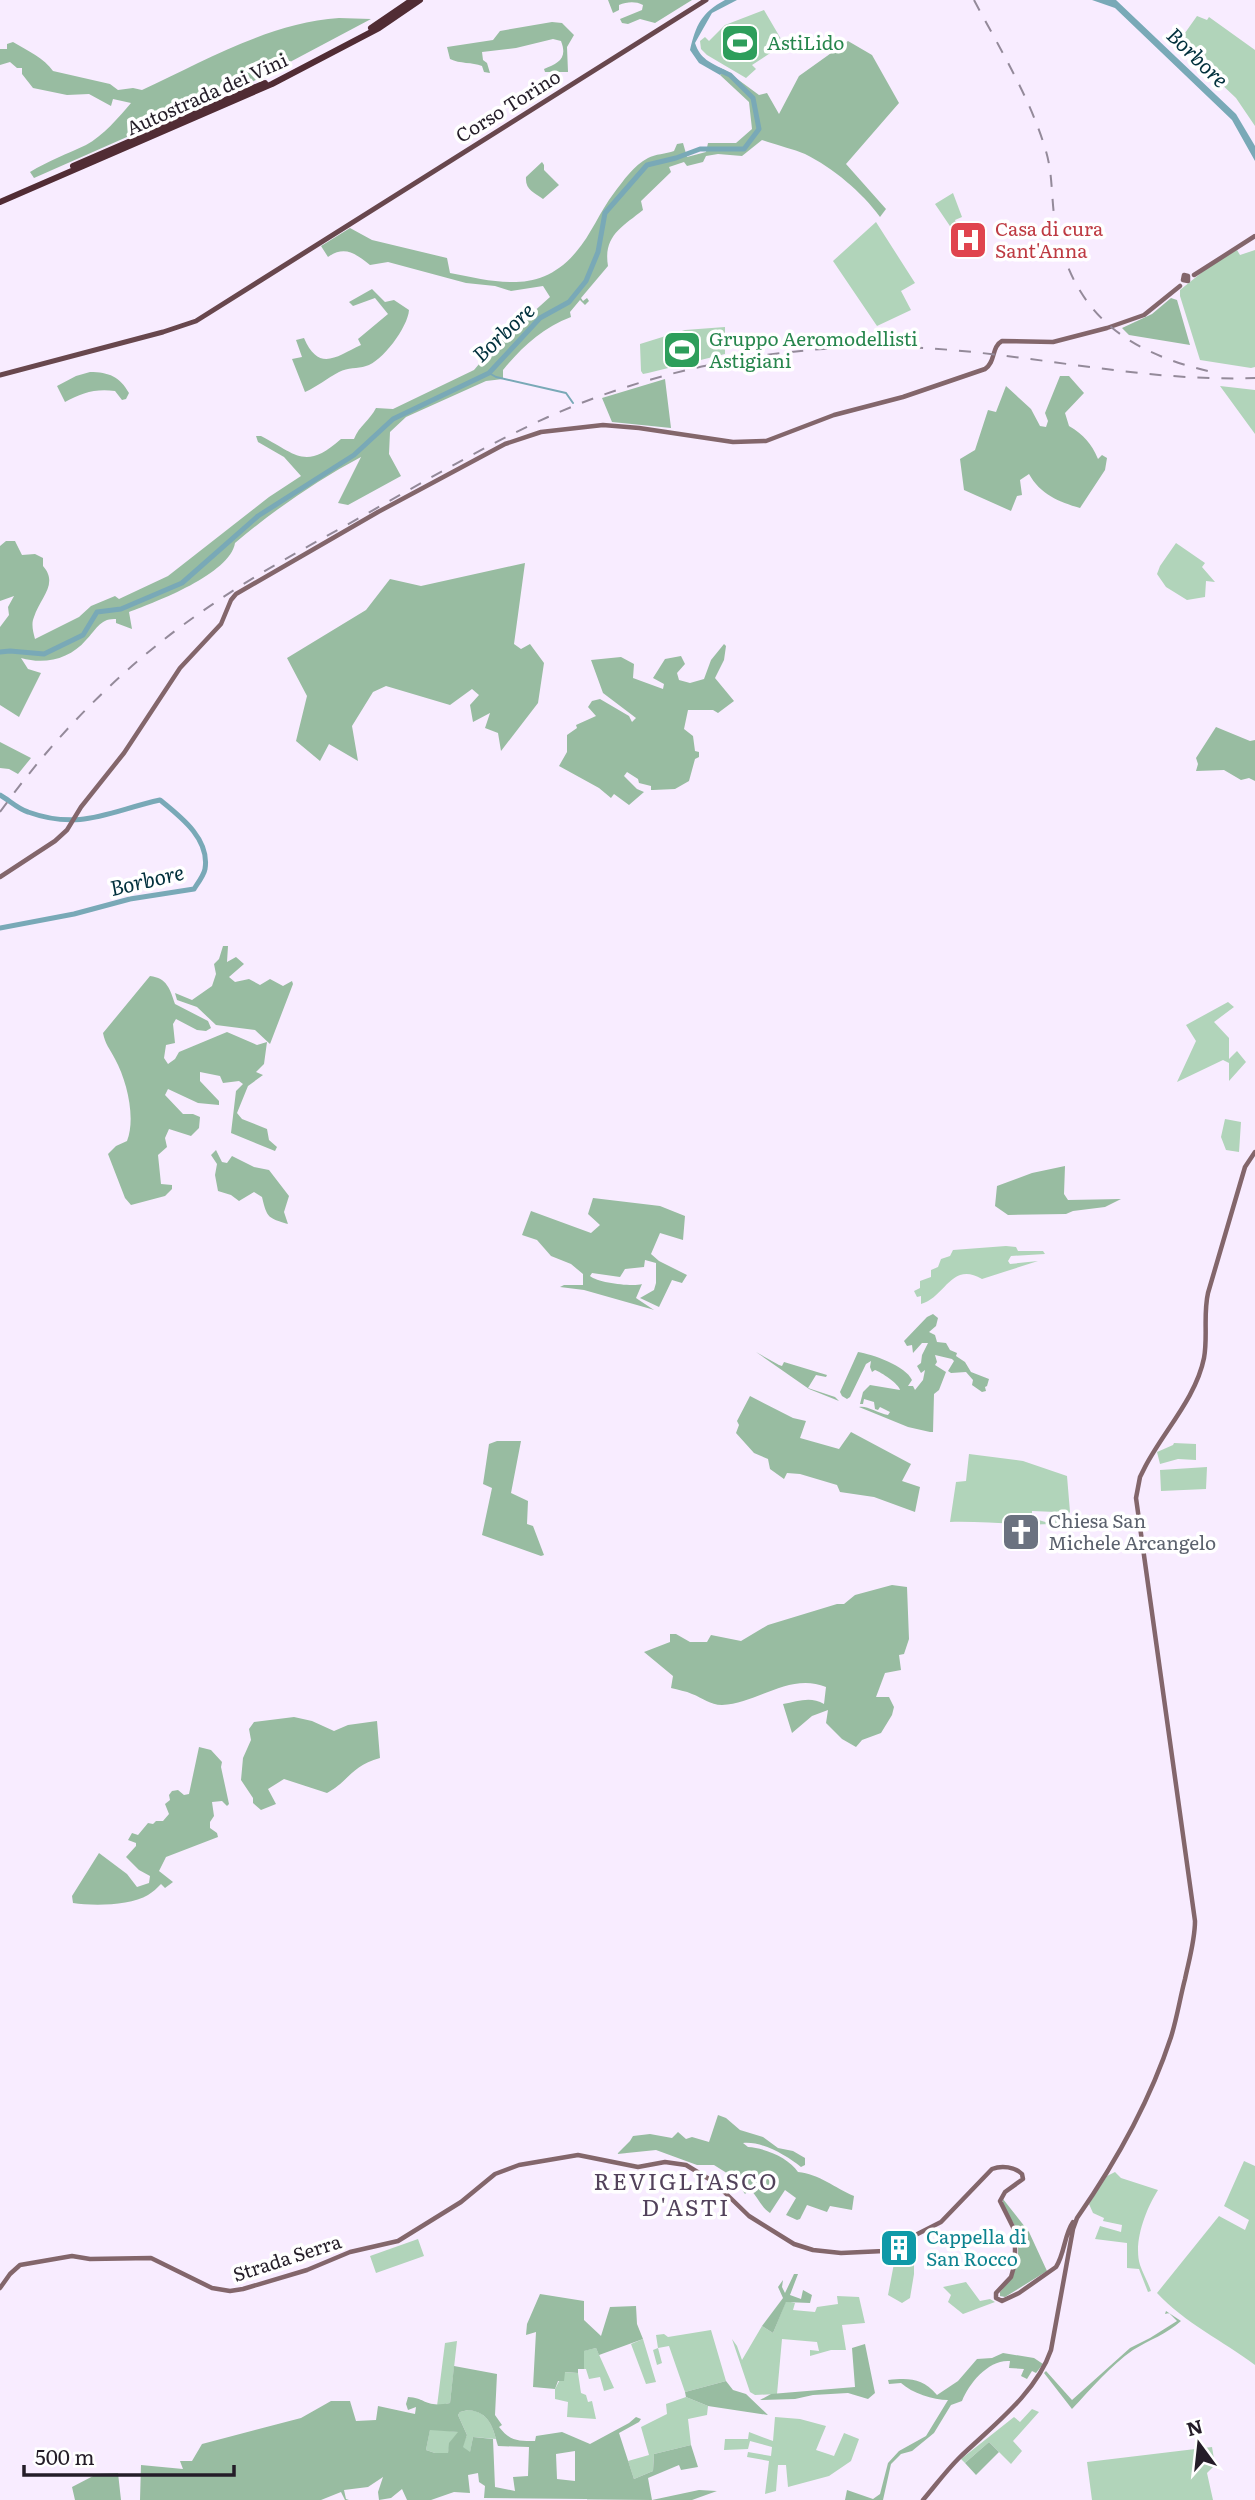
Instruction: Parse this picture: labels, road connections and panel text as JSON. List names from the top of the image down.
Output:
{
  "streets": {
    "highway": ["Autostrada dei Vini"],
    "main road": ["Corso Torino"],
    "street": ["Strada Serra"]
  },
  "districts": ["REVIGLIASCO D'ASTI"],
  "water": ["Borbore"],
  "places": {
    "sports": ["AstiLido", "Gruppo Aeromodellisti Astigiani"],
    "hospital": ["Casa di cura Sant'Anna"],
    "church": ["Chiesa San Michele Arcangelo"],
    "building": ["Cappella di San Rocco"]
  },
  "scale_bar": "500 m",
  "north": "top"
}
